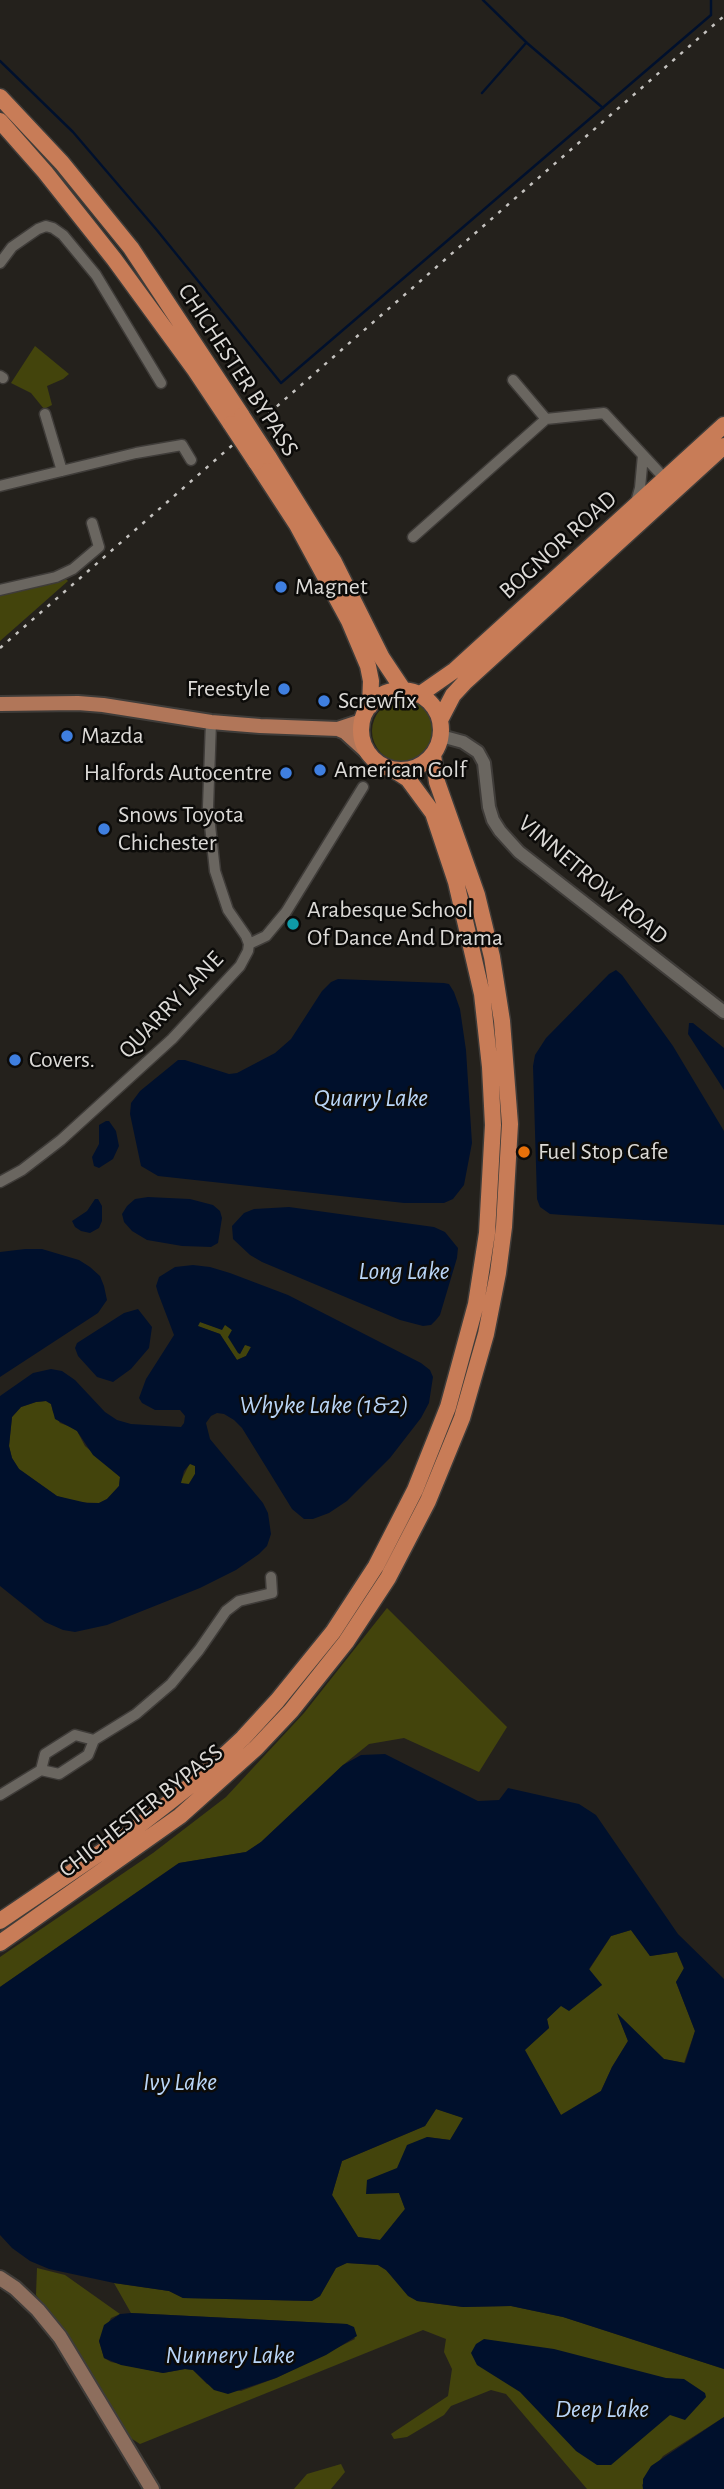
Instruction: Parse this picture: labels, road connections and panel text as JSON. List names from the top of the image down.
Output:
{
  "streets": {
    "highway": ["CHICHESTER BYPASS", "BOGNOR ROAD"],
    "street": ["VINNETROW ROAD", "QUARRY LANE"]
  },
  "crossings": [
    ["CHICHESTER BYPASS", "BOGNOR ROAD"],
    ["CHICHESTER BYPASS", "VINNETROW ROAD"],
    ["BOGNOR ROAD", "VINNETROW ROAD"]
  ],
  "water": [
    "Quarry Lake",
    "Long Lake",
    "Whyke Lake (1&2)",
    "Ivy Lake",
    "Nunnery Lake",
    "Deep Lake"
  ],
  "places": [
    "Magnet",
    "Freestyle",
    "Screwfix",
    "Mazda",
    "American Golf",
    "Halfords Autocentre",
    "Snows Toyota Chichester",
    "Arabesque School Of Dance And Drama",
    "Covers.",
    "Fuel Stop Cafe"
  ]
}
